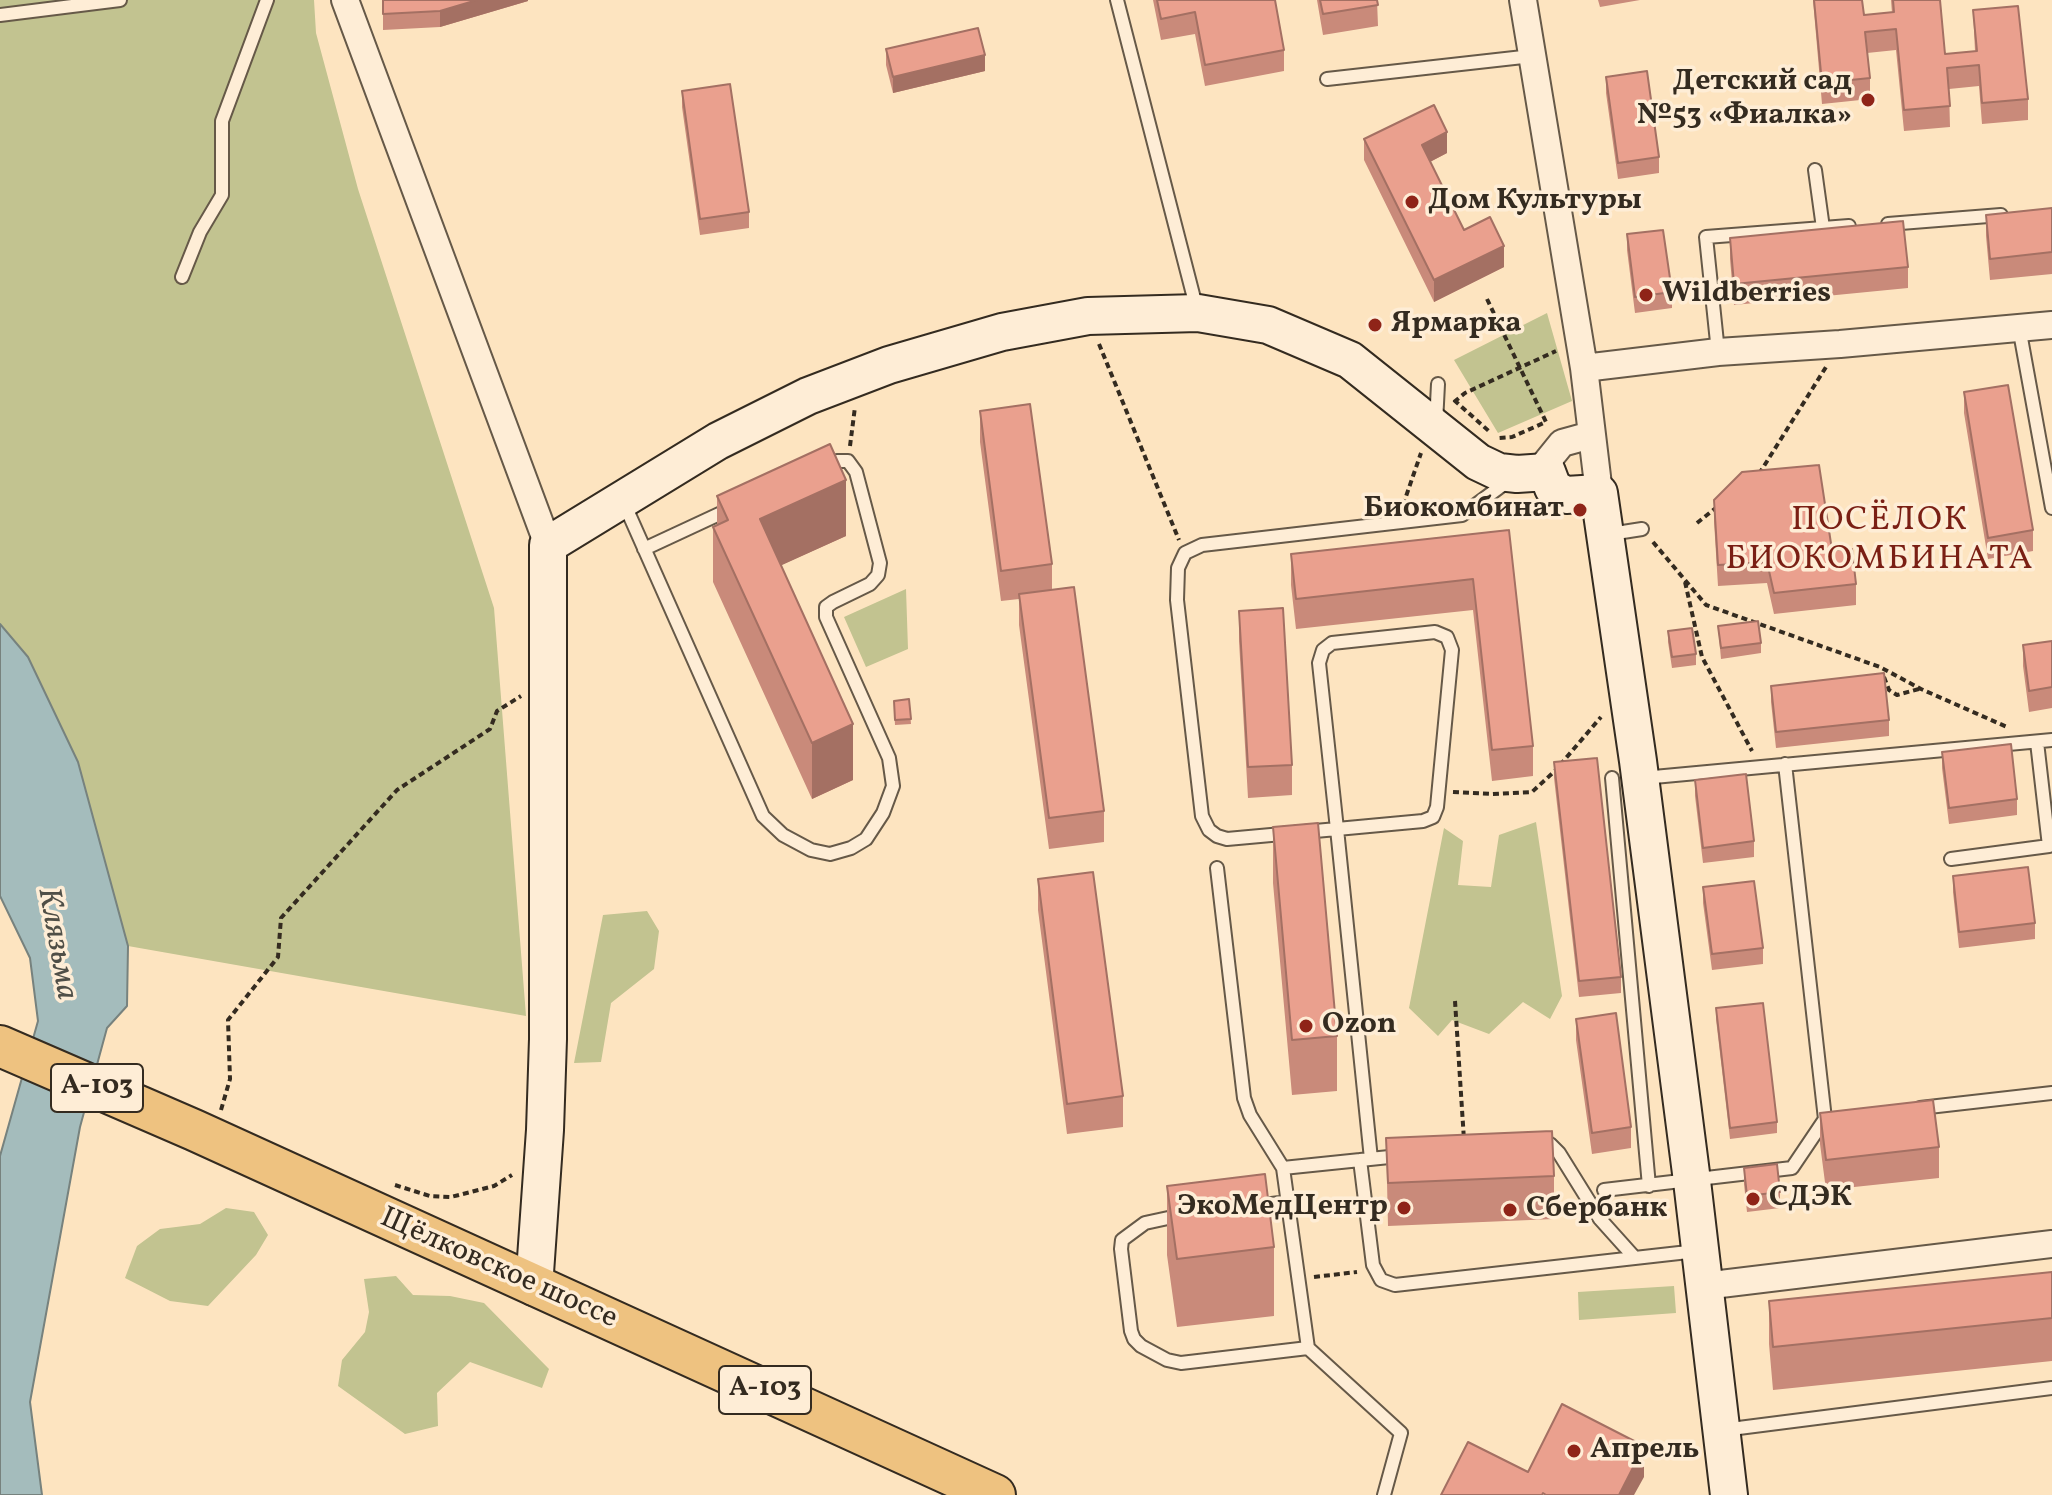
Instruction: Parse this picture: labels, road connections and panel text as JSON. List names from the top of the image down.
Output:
{
  "streets": {
    "main road": ["А-103", "Щёлковское шоссе"]
  },
  "districts": ["ПОСЁЛОК БИОКОМБИНАТА"],
  "water": ["Клязьма"],
  "places": [
    "Детский сад №53 «Фиалка»",
    "Дом Культуры",
    "Wildberries",
    "Ярмарка",
    "Биокомбинат",
    "Ozon",
    "СДЭК",
    "ЭкоМедЦентр",
    "Сбербанк",
    "Апрель"
  ]
}
